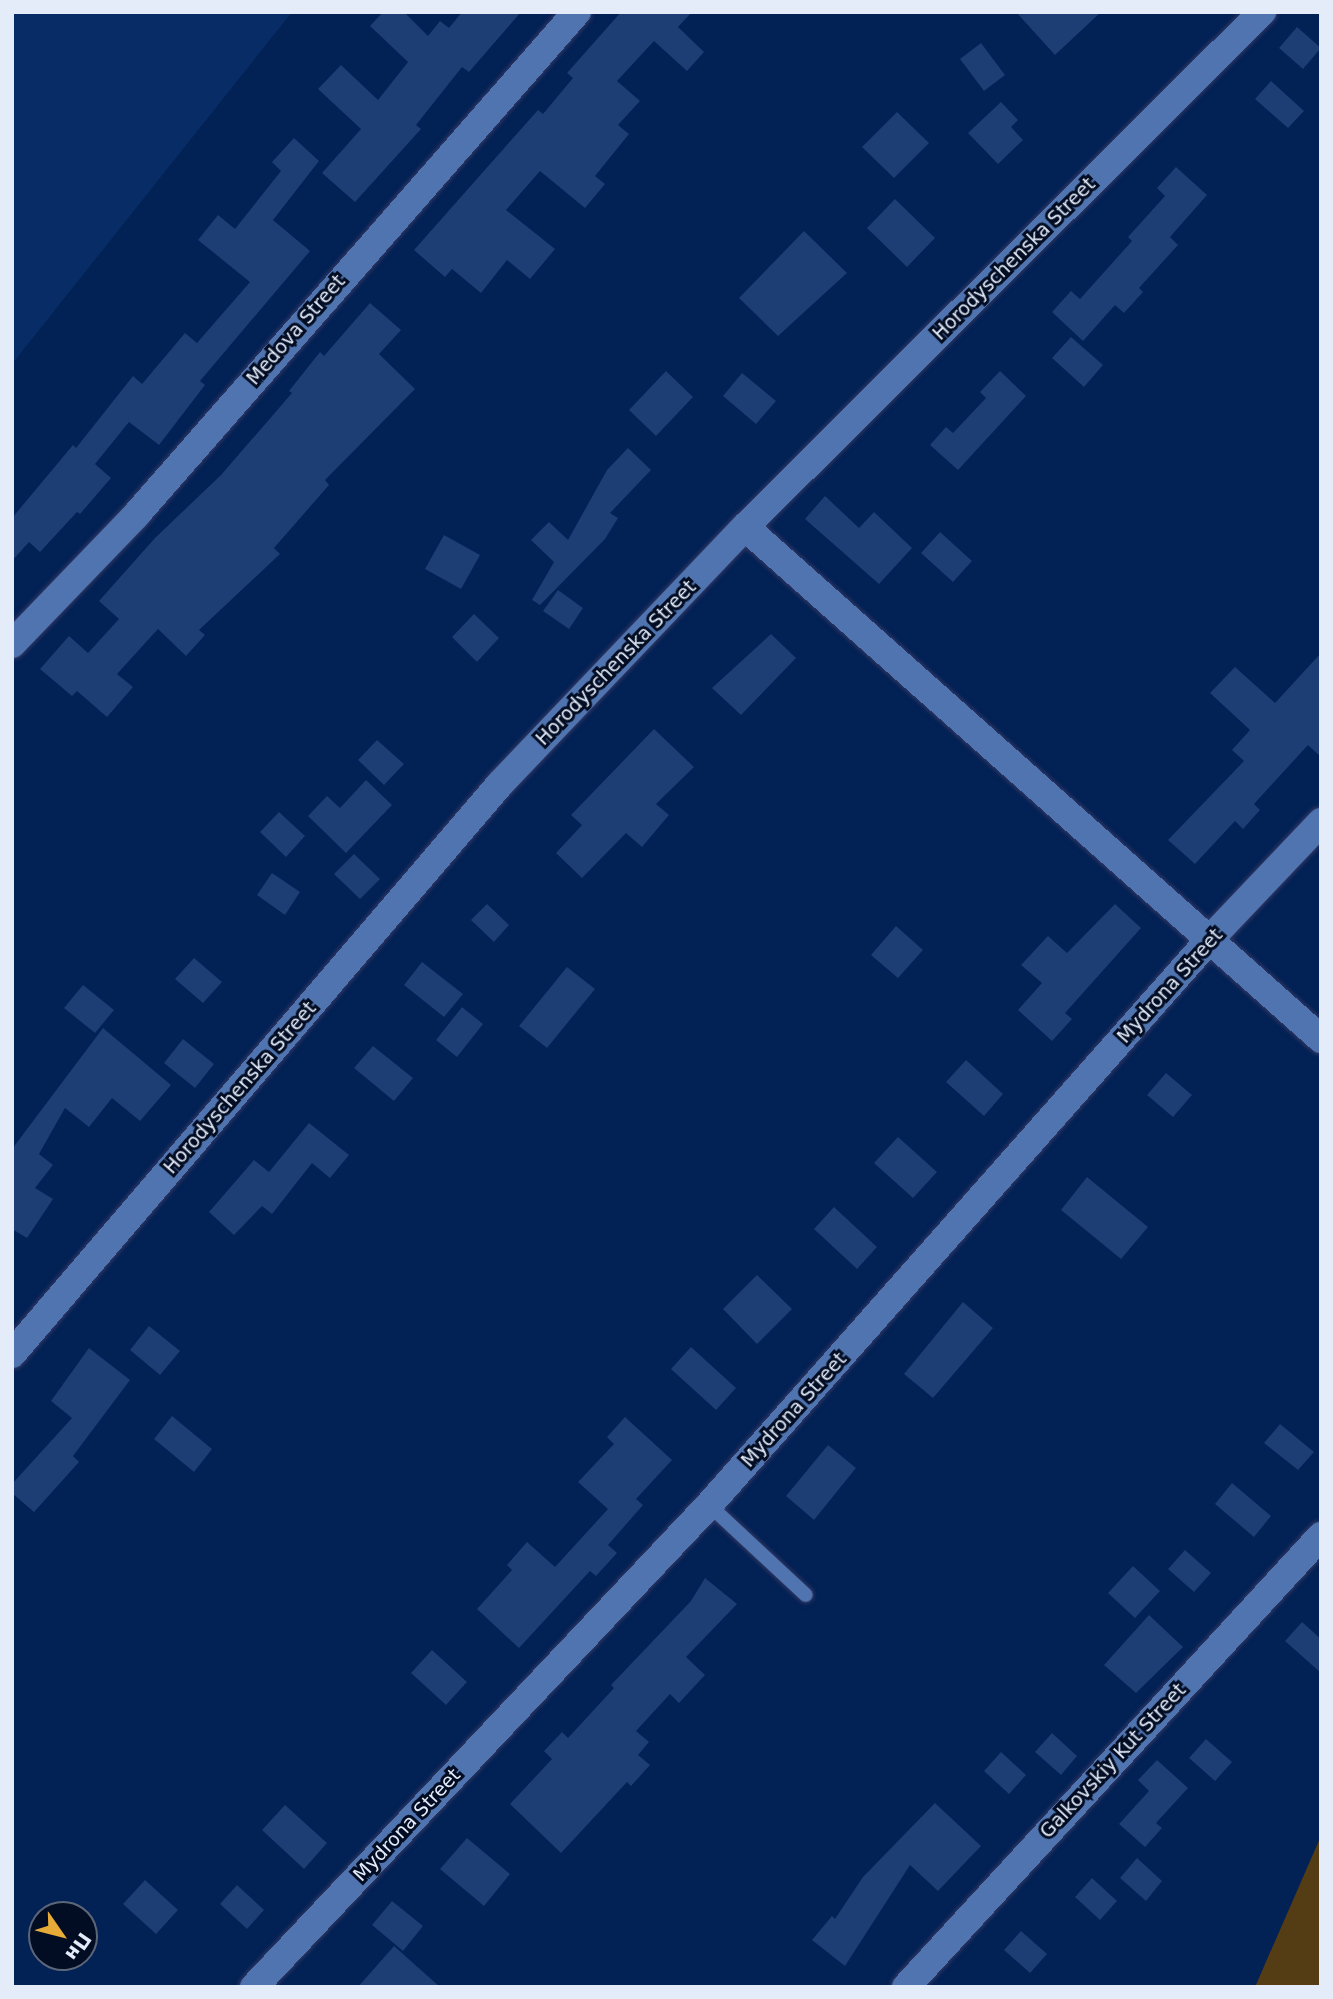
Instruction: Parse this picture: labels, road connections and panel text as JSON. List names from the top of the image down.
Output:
{
  "streets": {
    "street": [
      "Horodyschenska Street",
      "Medova Street",
      "Mydrona Street",
      "Galkovskiy Kut Street"
    ]
  },
  "north": "bottom right"
}
